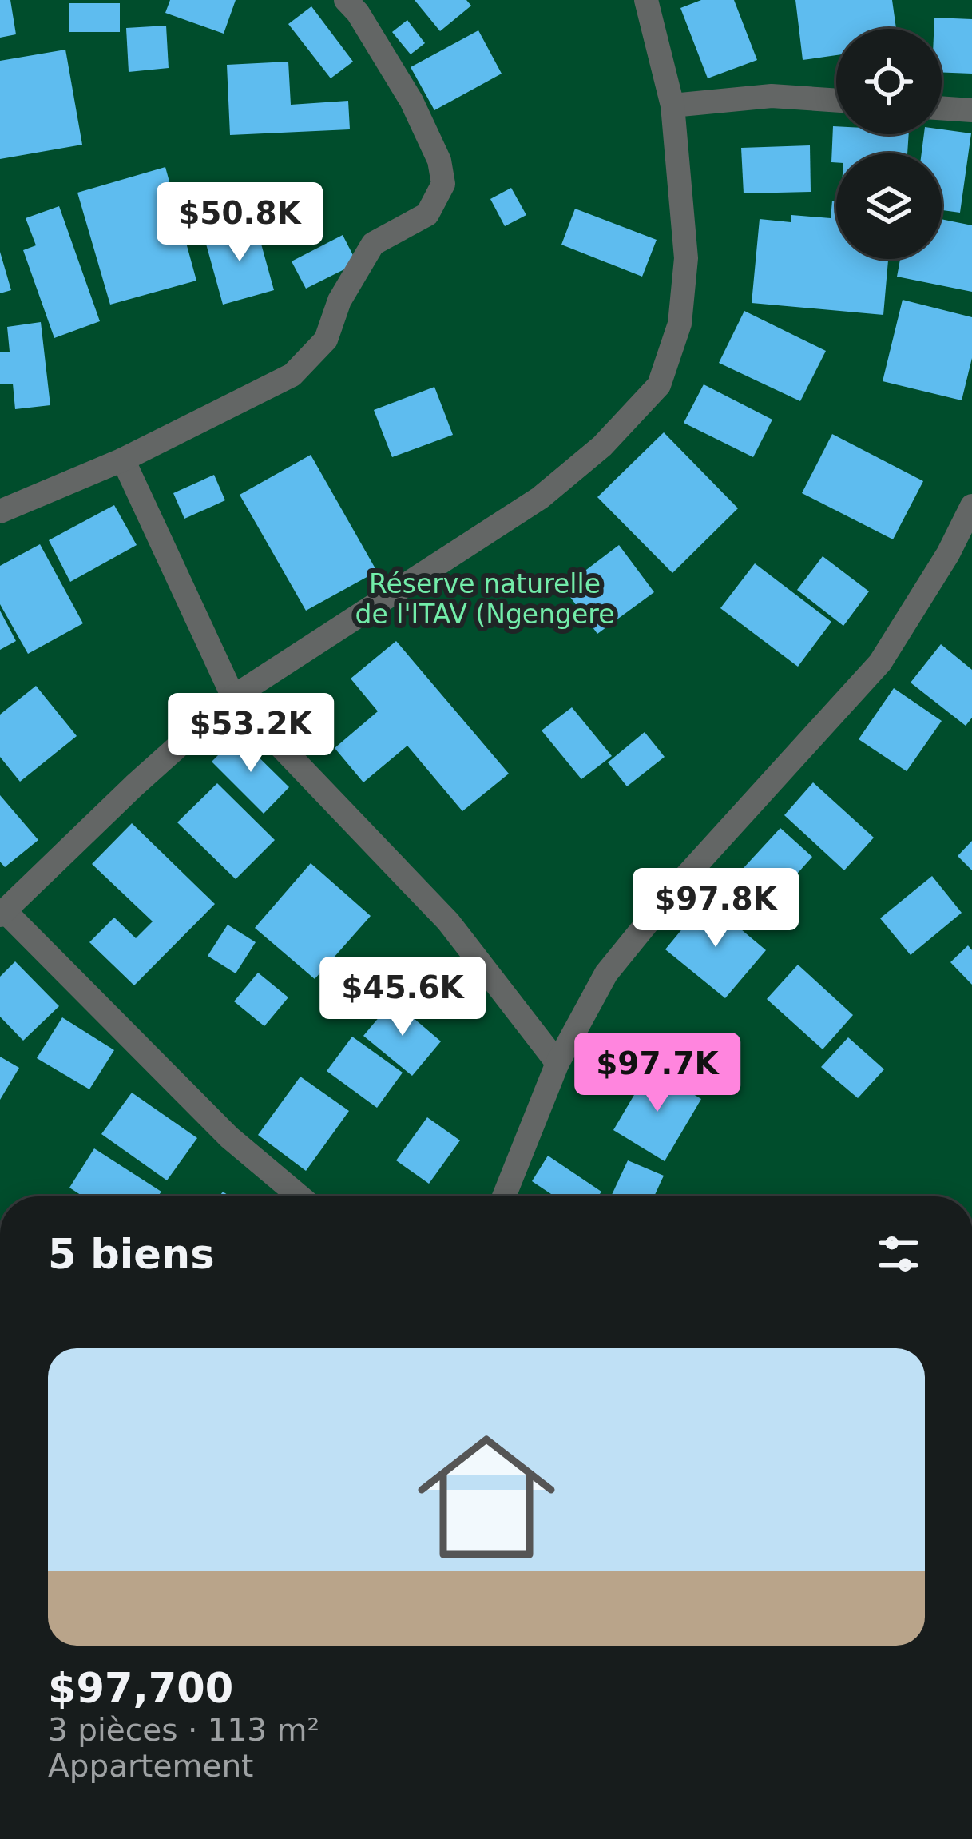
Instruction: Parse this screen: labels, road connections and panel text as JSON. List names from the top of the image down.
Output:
{
  "parks": ["Réserve naturelle de l'ITAV (Ngengere"],
  "page": {
    "price": [
      "$50.8K",
      "$53.2K",
      "$97.8K",
      "$45.6K",
      "$97.7K"
    ],
    "heading": "5 biens",
    "list": [
      {
        "name": "$97,700",
        "note": "3 pièces · 113 m² · Appartement"
      }
    ]
  }
}
